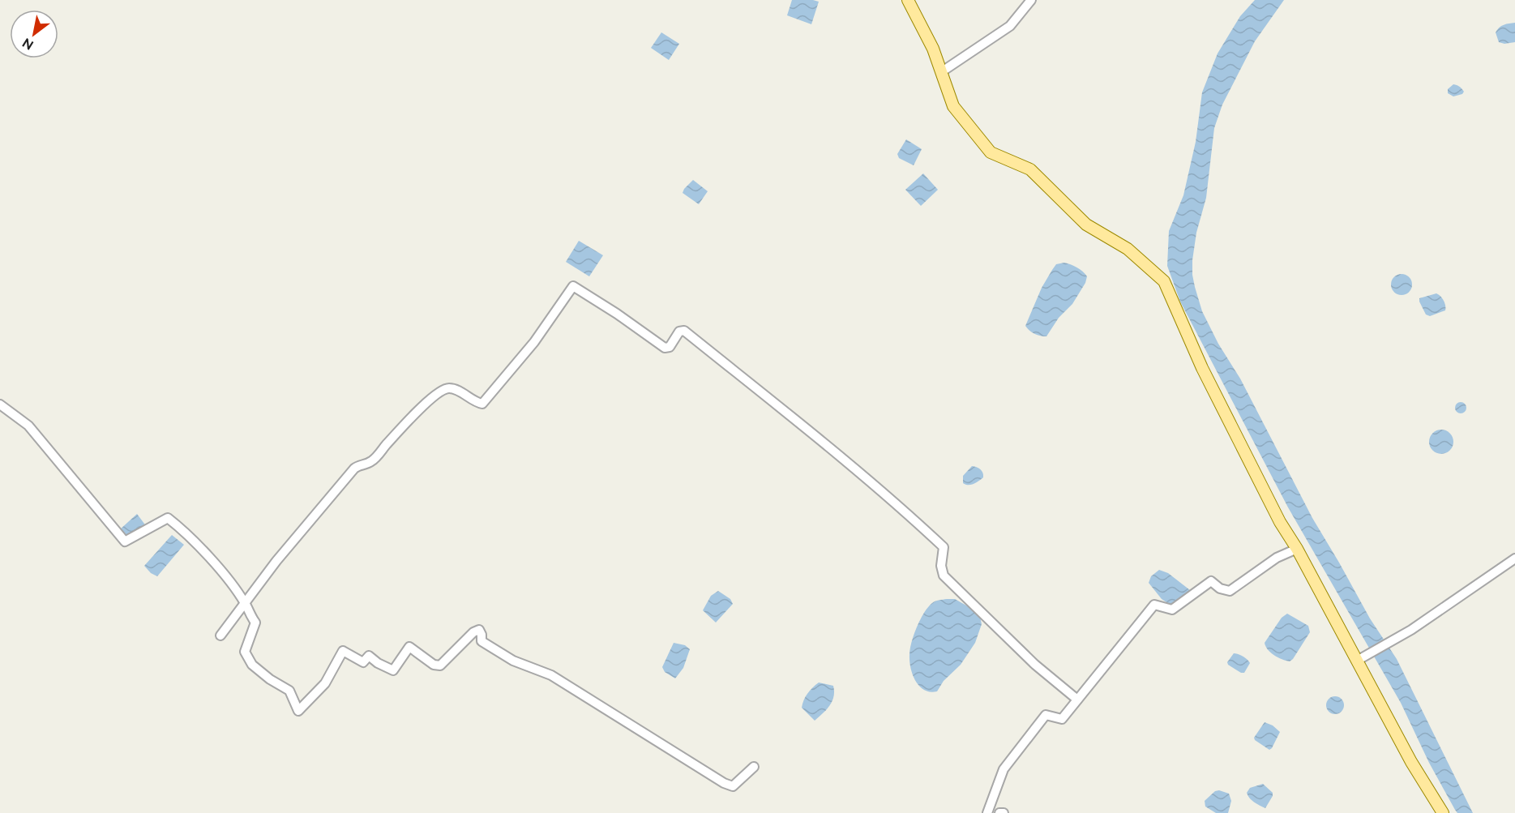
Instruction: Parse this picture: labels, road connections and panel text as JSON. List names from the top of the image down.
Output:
{
  "north": "bottom left"
}
